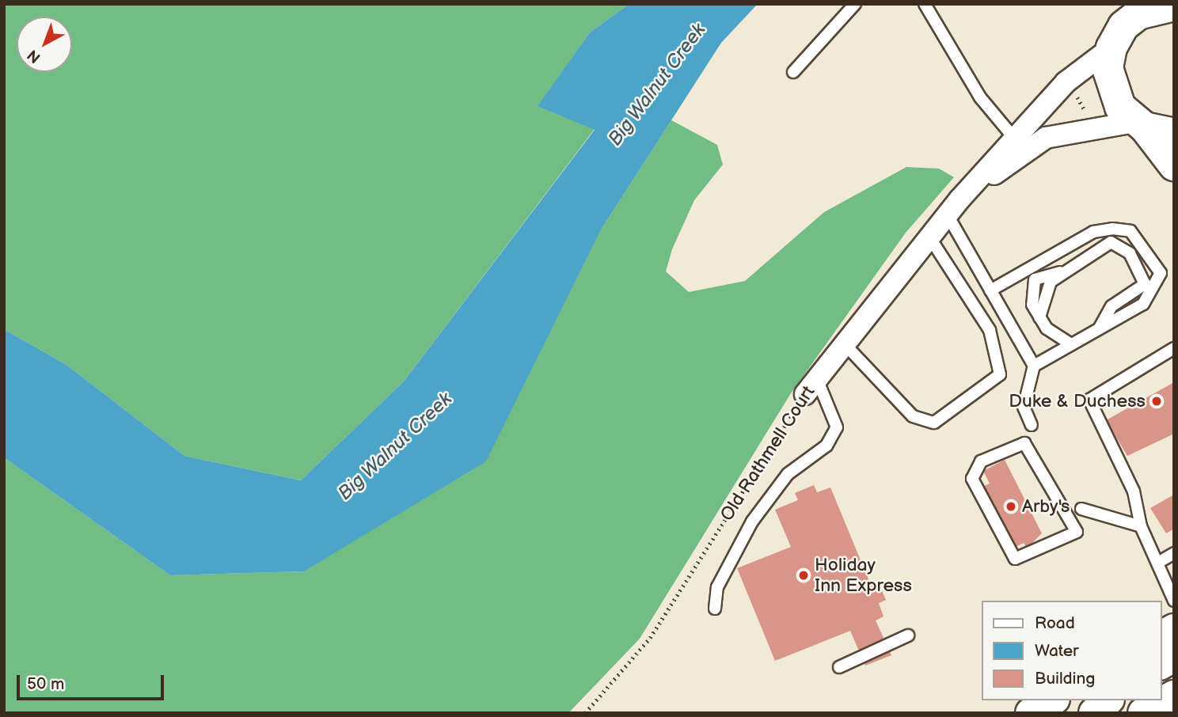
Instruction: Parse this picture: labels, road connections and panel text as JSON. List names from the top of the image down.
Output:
{
  "streets": {
    "street": ["Old Rathmell Court"]
  },
  "water": ["Big Walnut Creek"],
  "places": ["Duke & Duchess", "Arby's", "Holiday Inn Express"],
  "legend": ["Road", "Water", "Building"],
  "scale_bar": "50 m",
  "north": "bottom left"
}
